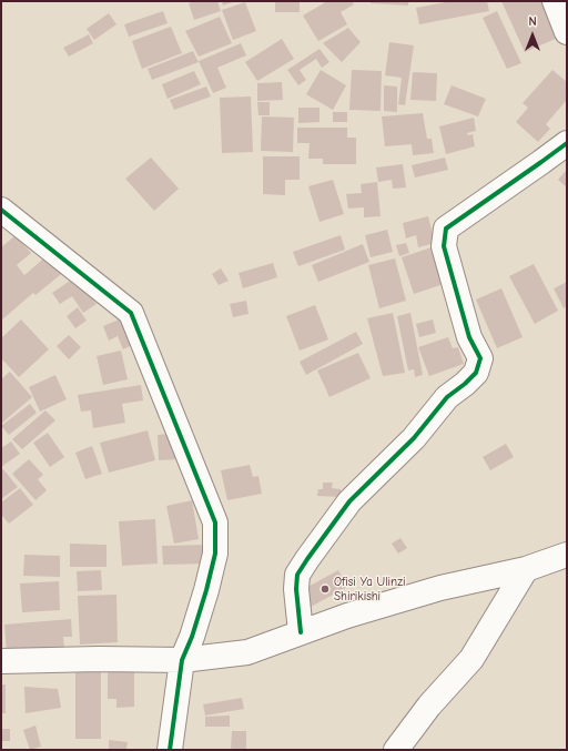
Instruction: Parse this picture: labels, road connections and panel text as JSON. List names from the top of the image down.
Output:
{
  "places": ["Ofisi Ya Ulinzi Shirikishi"],
  "north": "top"
}
